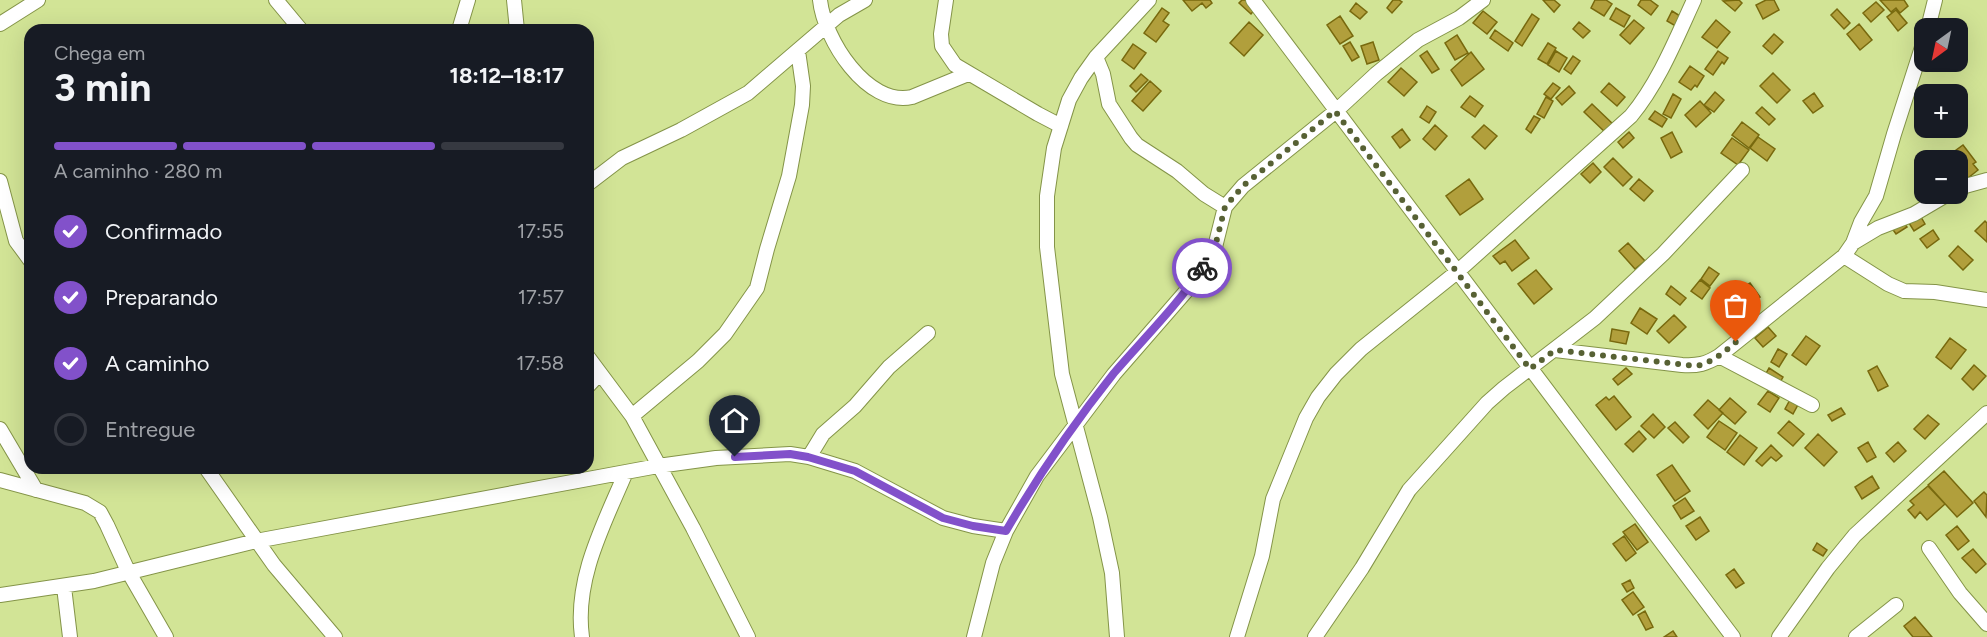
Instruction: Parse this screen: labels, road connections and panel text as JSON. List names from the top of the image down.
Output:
{
  "north": "bottom left",
  "page": {
    "map_buttons": ["+", "−"],
    "heading": ["3 min", "Chega em", "18:12–18:17"],
    "bar": "A caminho · 280 m",
    "list": [
      ["Confirmado", "17:55"],
      ["Preparando", "17:57"],
      ["A caminho", "17:58"],
      "Entregue"
    ]
  }
}
